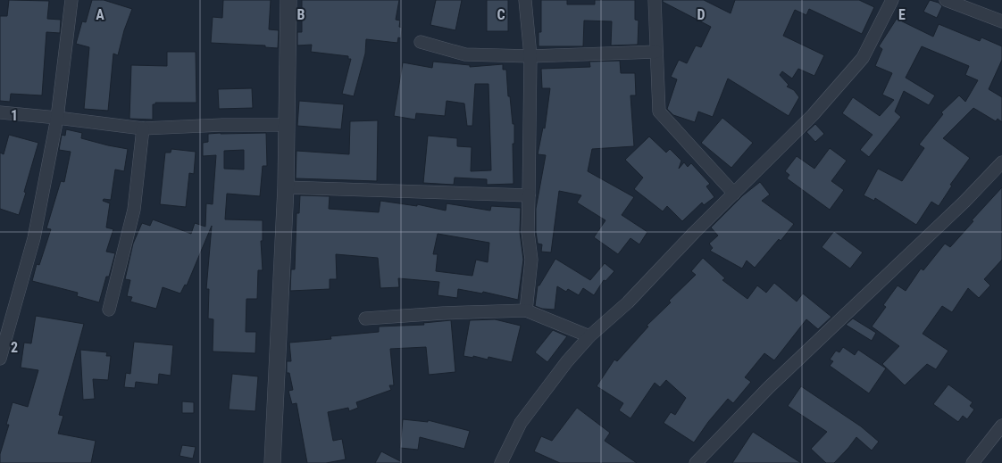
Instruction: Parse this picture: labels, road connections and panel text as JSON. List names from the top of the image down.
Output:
{
  "grid": {
    "columns": [
      "A",
      "B",
      "C",
      "D",
      "E"
    ],
    "rows": ["1", "2"]
  }
}
